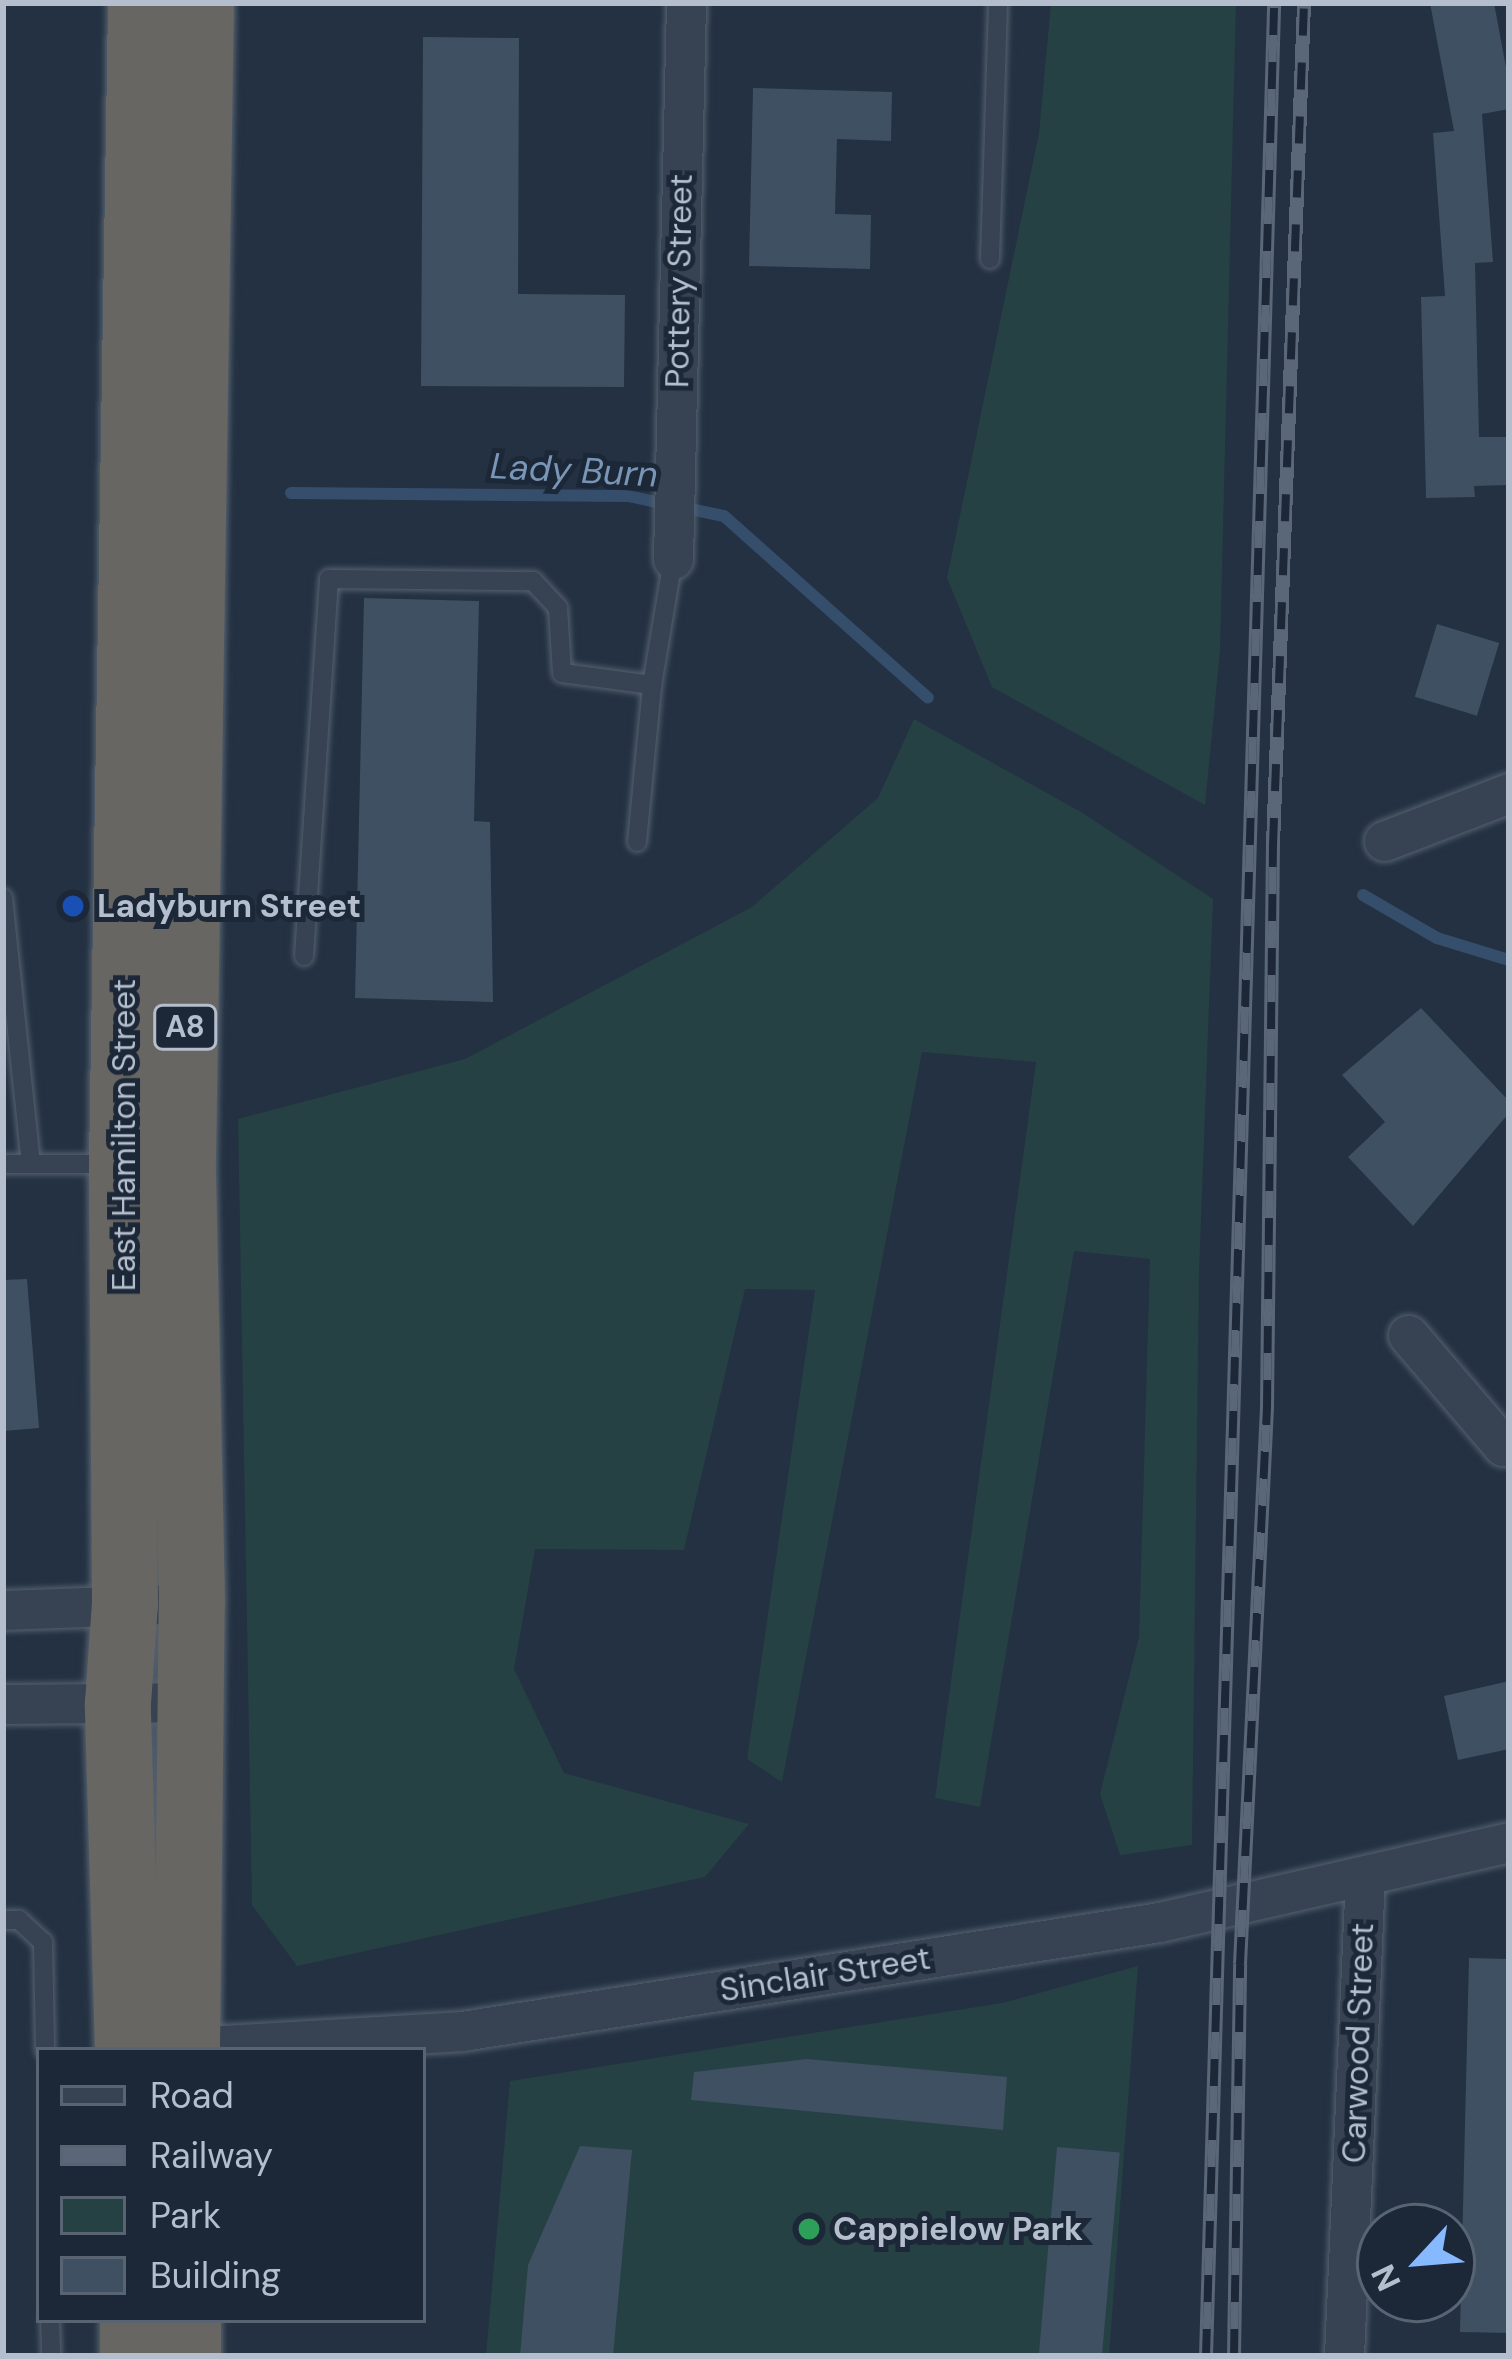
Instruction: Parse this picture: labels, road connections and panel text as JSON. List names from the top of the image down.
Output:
{
  "streets": {
    "highway": ["A8", "East Hamilton Street"],
    "street": ["Pottery Street", "Sinclair Street", "Carwood Street"]
  },
  "crossings": [
    ["Sinclair Street", "Carwood Street"]
  ],
  "water": ["Lady Burn"],
  "places": ["Ladyburn Street", "Cappielow Park"],
  "legend": [
    "Road",
    "Railway",
    "Park",
    "Building"
  ],
  "north": "bottom left"
}
